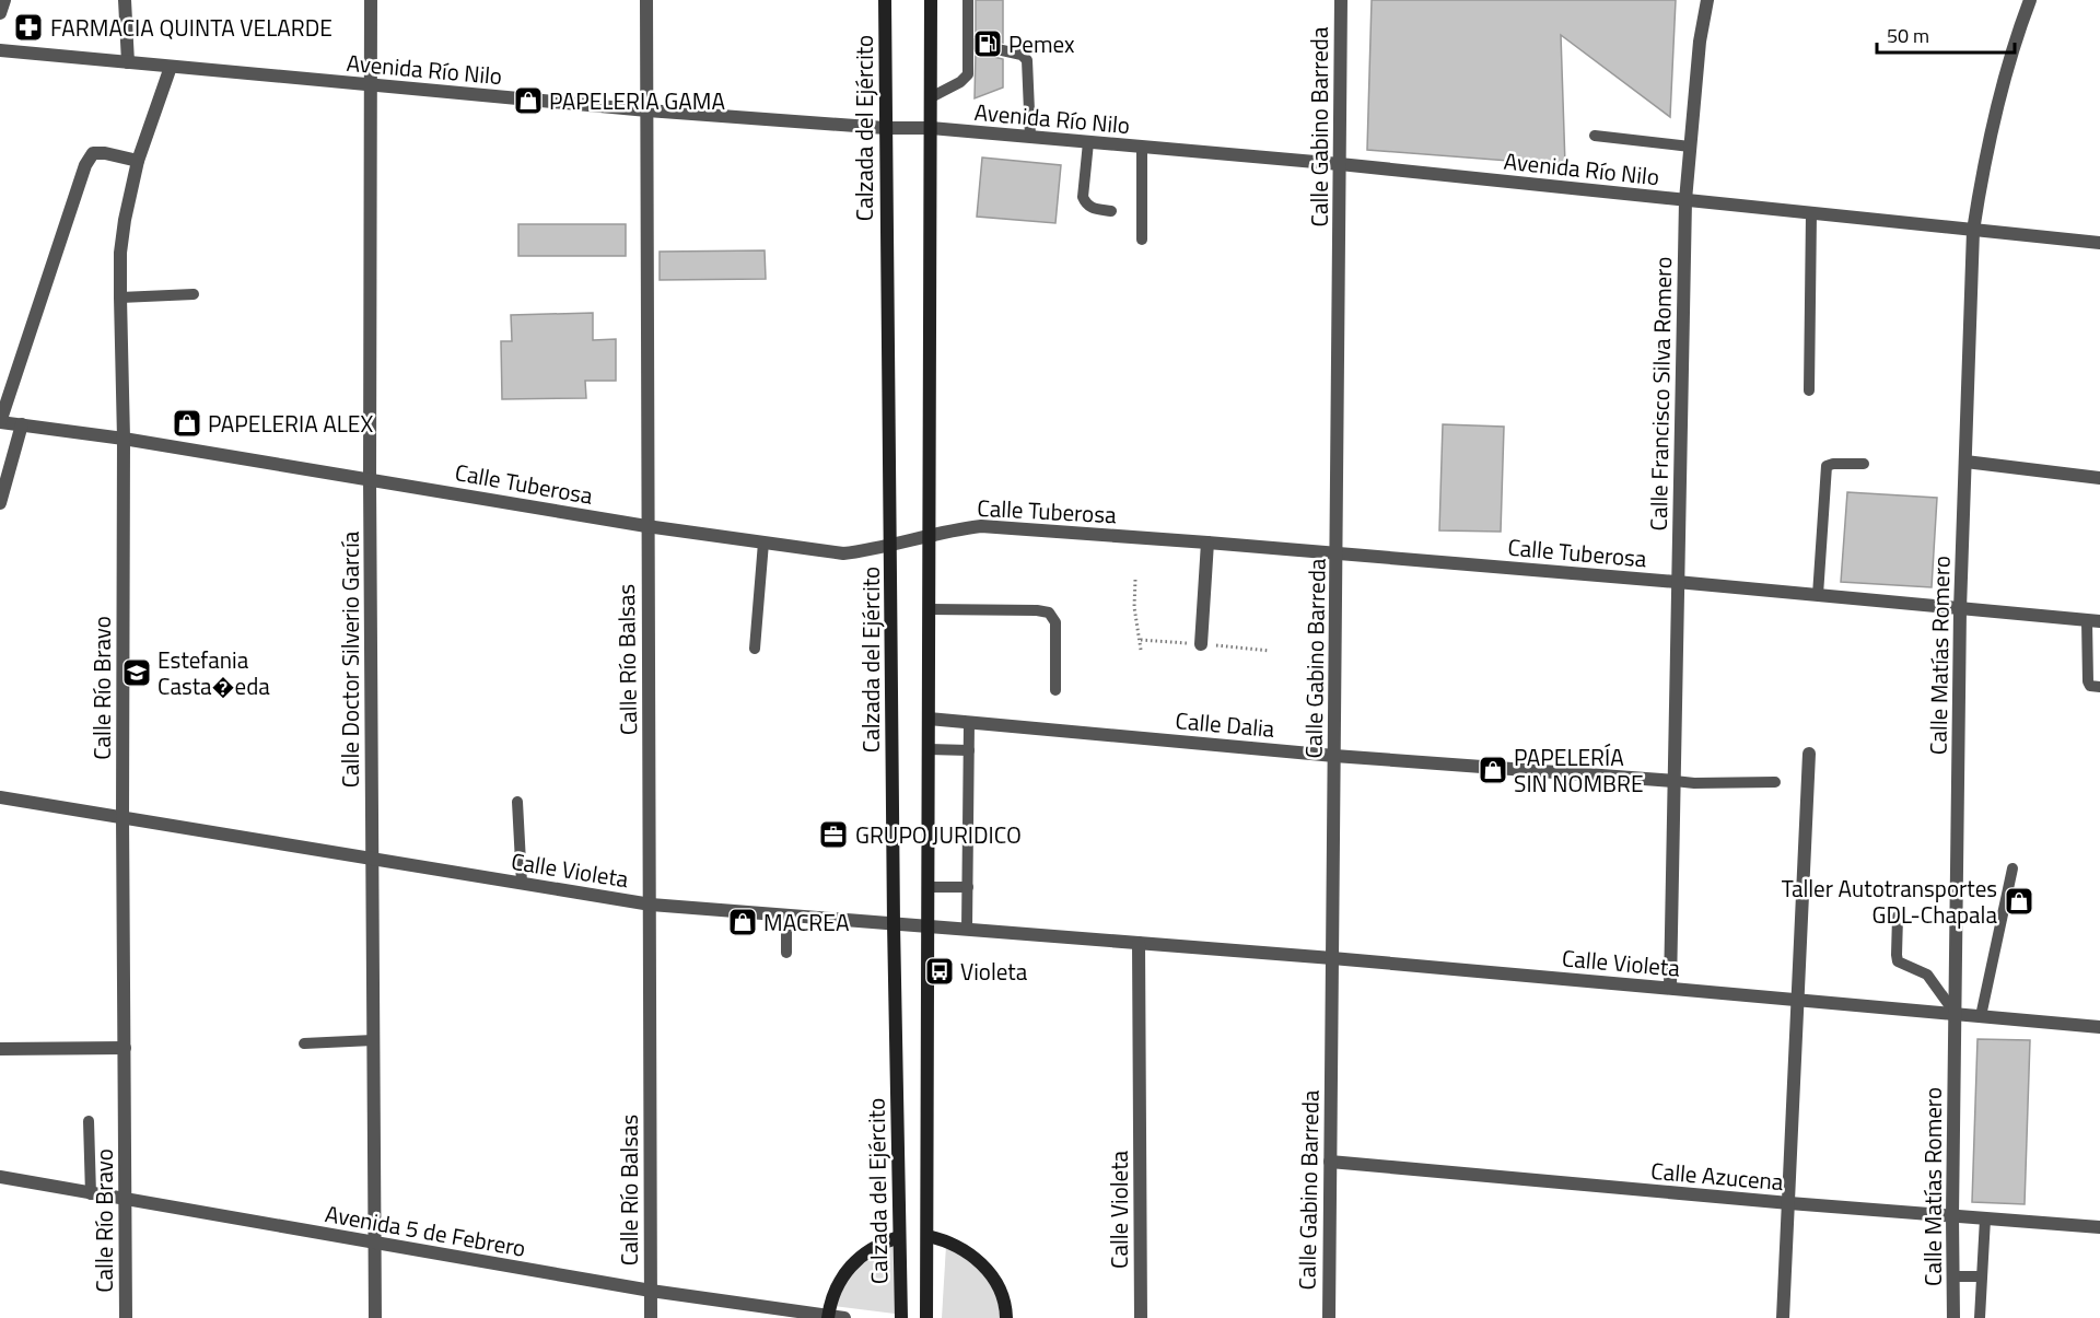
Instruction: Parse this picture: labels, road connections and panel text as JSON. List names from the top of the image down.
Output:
{
  "streets": {
    "main road": ["Calzada del Ejército"],
    "street": [
      "Avenida Río Nilo",
      "Calle Gabino Barreda",
      "Calle Francisco Silva Romero",
      "Calle Tuberosa",
      "Calle Matías Romero",
      "Calle Doctor Silverio García",
      "Calle Río Balsas",
      "Calle Río Bravo",
      "Calle Dalia",
      "Calle Violeta",
      "Calle Azucena",
      "Avenida 5 de Febrero"
    ]
  },
  "crossings": [
    ["Avenida Río Nilo", "Calle Gabino Barreda"],
    ["Avenida Río Nilo", "Calzada del Ejército"],
    ["Avenida Río Nilo", "Calle Francisco Silva Romero"],
    ["Avenida Río Nilo", "Calle Matías Romero"],
    ["Avenida Río Nilo", "Calle Doctor Silverio García"],
    ["Avenida Río Nilo", "Calle Río Balsas"],
    ["Avenida Río Nilo", "Calle Río Bravo"],
    ["Calle Gabino Barreda", "Calle Tuberosa"],
    ["Calle Gabino Barreda", "Calle Dalia"],
    ["Calle Gabino Barreda", "Calle Violeta"],
    ["Calle Gabino Barreda", "Calle Azucena"],
    ["Calzada del Ejército", "Calle Tuberosa"],
    ["Calzada del Ejército", "Calle Dalia"],
    ["Calzada del Ejército", "Calle Violeta"],
    ["Calle Francisco Silva Romero", "Calle Tuberosa"],
    ["Calle Francisco Silva Romero", "Calle Dalia"],
    ["Calle Francisco Silva Romero", "Calle Violeta"],
    ["Calle Tuberosa", "Calle Matías Romero"],
    ["Calle Tuberosa", "Calle Doctor Silverio García"],
    ["Calle Tuberosa", "Calle Río Balsas"],
    ["Calle Tuberosa", "Calle Río Bravo"],
    ["Calle Matías Romero", "Calle Violeta"],
    ["Calle Matías Romero", "Calle Azucena"],
    ["Calle Doctor Silverio García", "Calle Violeta"],
    ["Calle Doctor Silverio García", "Avenida 5 de Febrero"],
    ["Calle Río Balsas", "Calle Violeta"],
    ["Calle Río Balsas", "Avenida 5 de Febrero"],
    ["Calle Río Bravo", "Calle Violeta"],
    ["Calle Río Bravo", "Avenida 5 de Febrero"]
  ],
  "places": {
    "pharmacy": ["FARMACIA QUINTA VELARDE"],
    "fuel station": ["Pemex"],
    "shop": [
      "PAPELERIA GAMA",
      "PAPELERIA ALEX",
      "PAPELERÍA SIN NOMBRE",
      "Taller Autotransportes GDL-Chapala",
      "MACREA"
    ],
    "school or university": ["Estefania Casta�eda"],
    "office": ["GRUPO JURIDICO"],
    "bus stop": ["Violeta"]
  },
  "scale_bar": "50 m"
}
